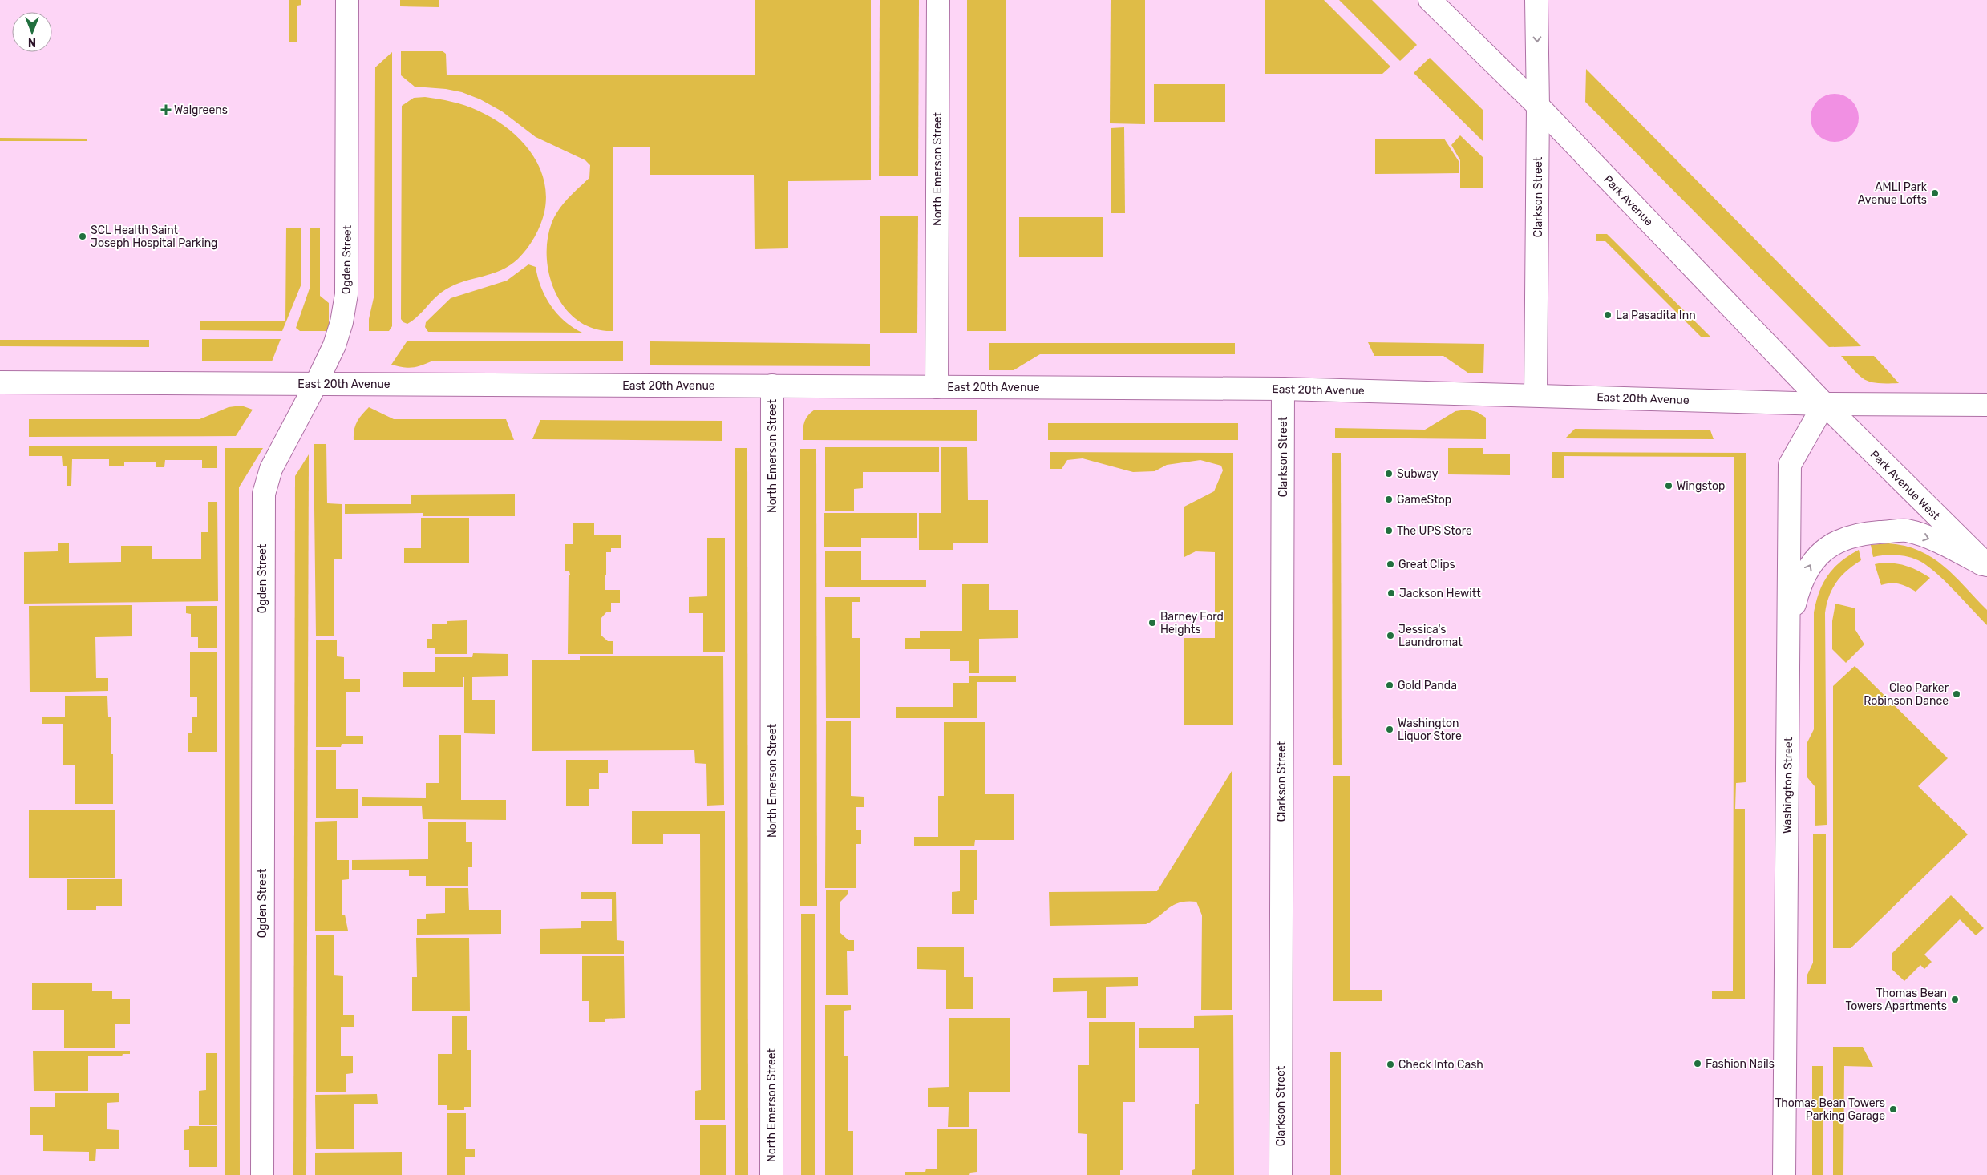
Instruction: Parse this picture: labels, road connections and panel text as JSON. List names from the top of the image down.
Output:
{
  "streets": {
    "street": [
      "North Emerson Street",
      "Clarkson Street",
      "Park Avenue",
      "Ogden Street",
      "East 20th Avenue",
      "Park Avenue West",
      "Washington Street"
    ]
  },
  "crossings": [
    ["North Emerson Street", "East 20th Avenue"],
    ["Clarkson Street", "Park Avenue"],
    ["Clarkson Street", "East 20th Avenue"],
    ["Park Avenue", "East 20th Avenue"],
    ["Park Avenue", "Park Avenue West"],
    ["Park Avenue", "Washington Street"],
    ["Ogden Street", "East 20th Avenue"],
    ["East 20th Avenue", "Park Avenue West"],
    ["East 20th Avenue", "Washington Street"],
    ["Park Avenue West", "Washington Street"]
  ],
  "places": {
    "health": ["Walgreens"],
    "other": [
      "AMLI Park Avenue Lofts",
      "SCL Health Saint Joseph Hospital Parking",
      "La Pasadita Inn",
      "Subway",
      "Wingstop",
      "GameStop",
      "The UPS Store",
      "Great Clips",
      "Jackson Hewitt",
      "Barney Ford Heights",
      "Jessica's Laundromat",
      "Gold Panda",
      "Cleo Parker Robinson Dance",
      "Washington Liquor Store",
      "Thomas Bean Towers Apartments",
      "Fashion Nails",
      "Check Into Cash",
      "Thomas Bean Towers Parking Garage"
    ]
  },
  "north": "bottom"
}
